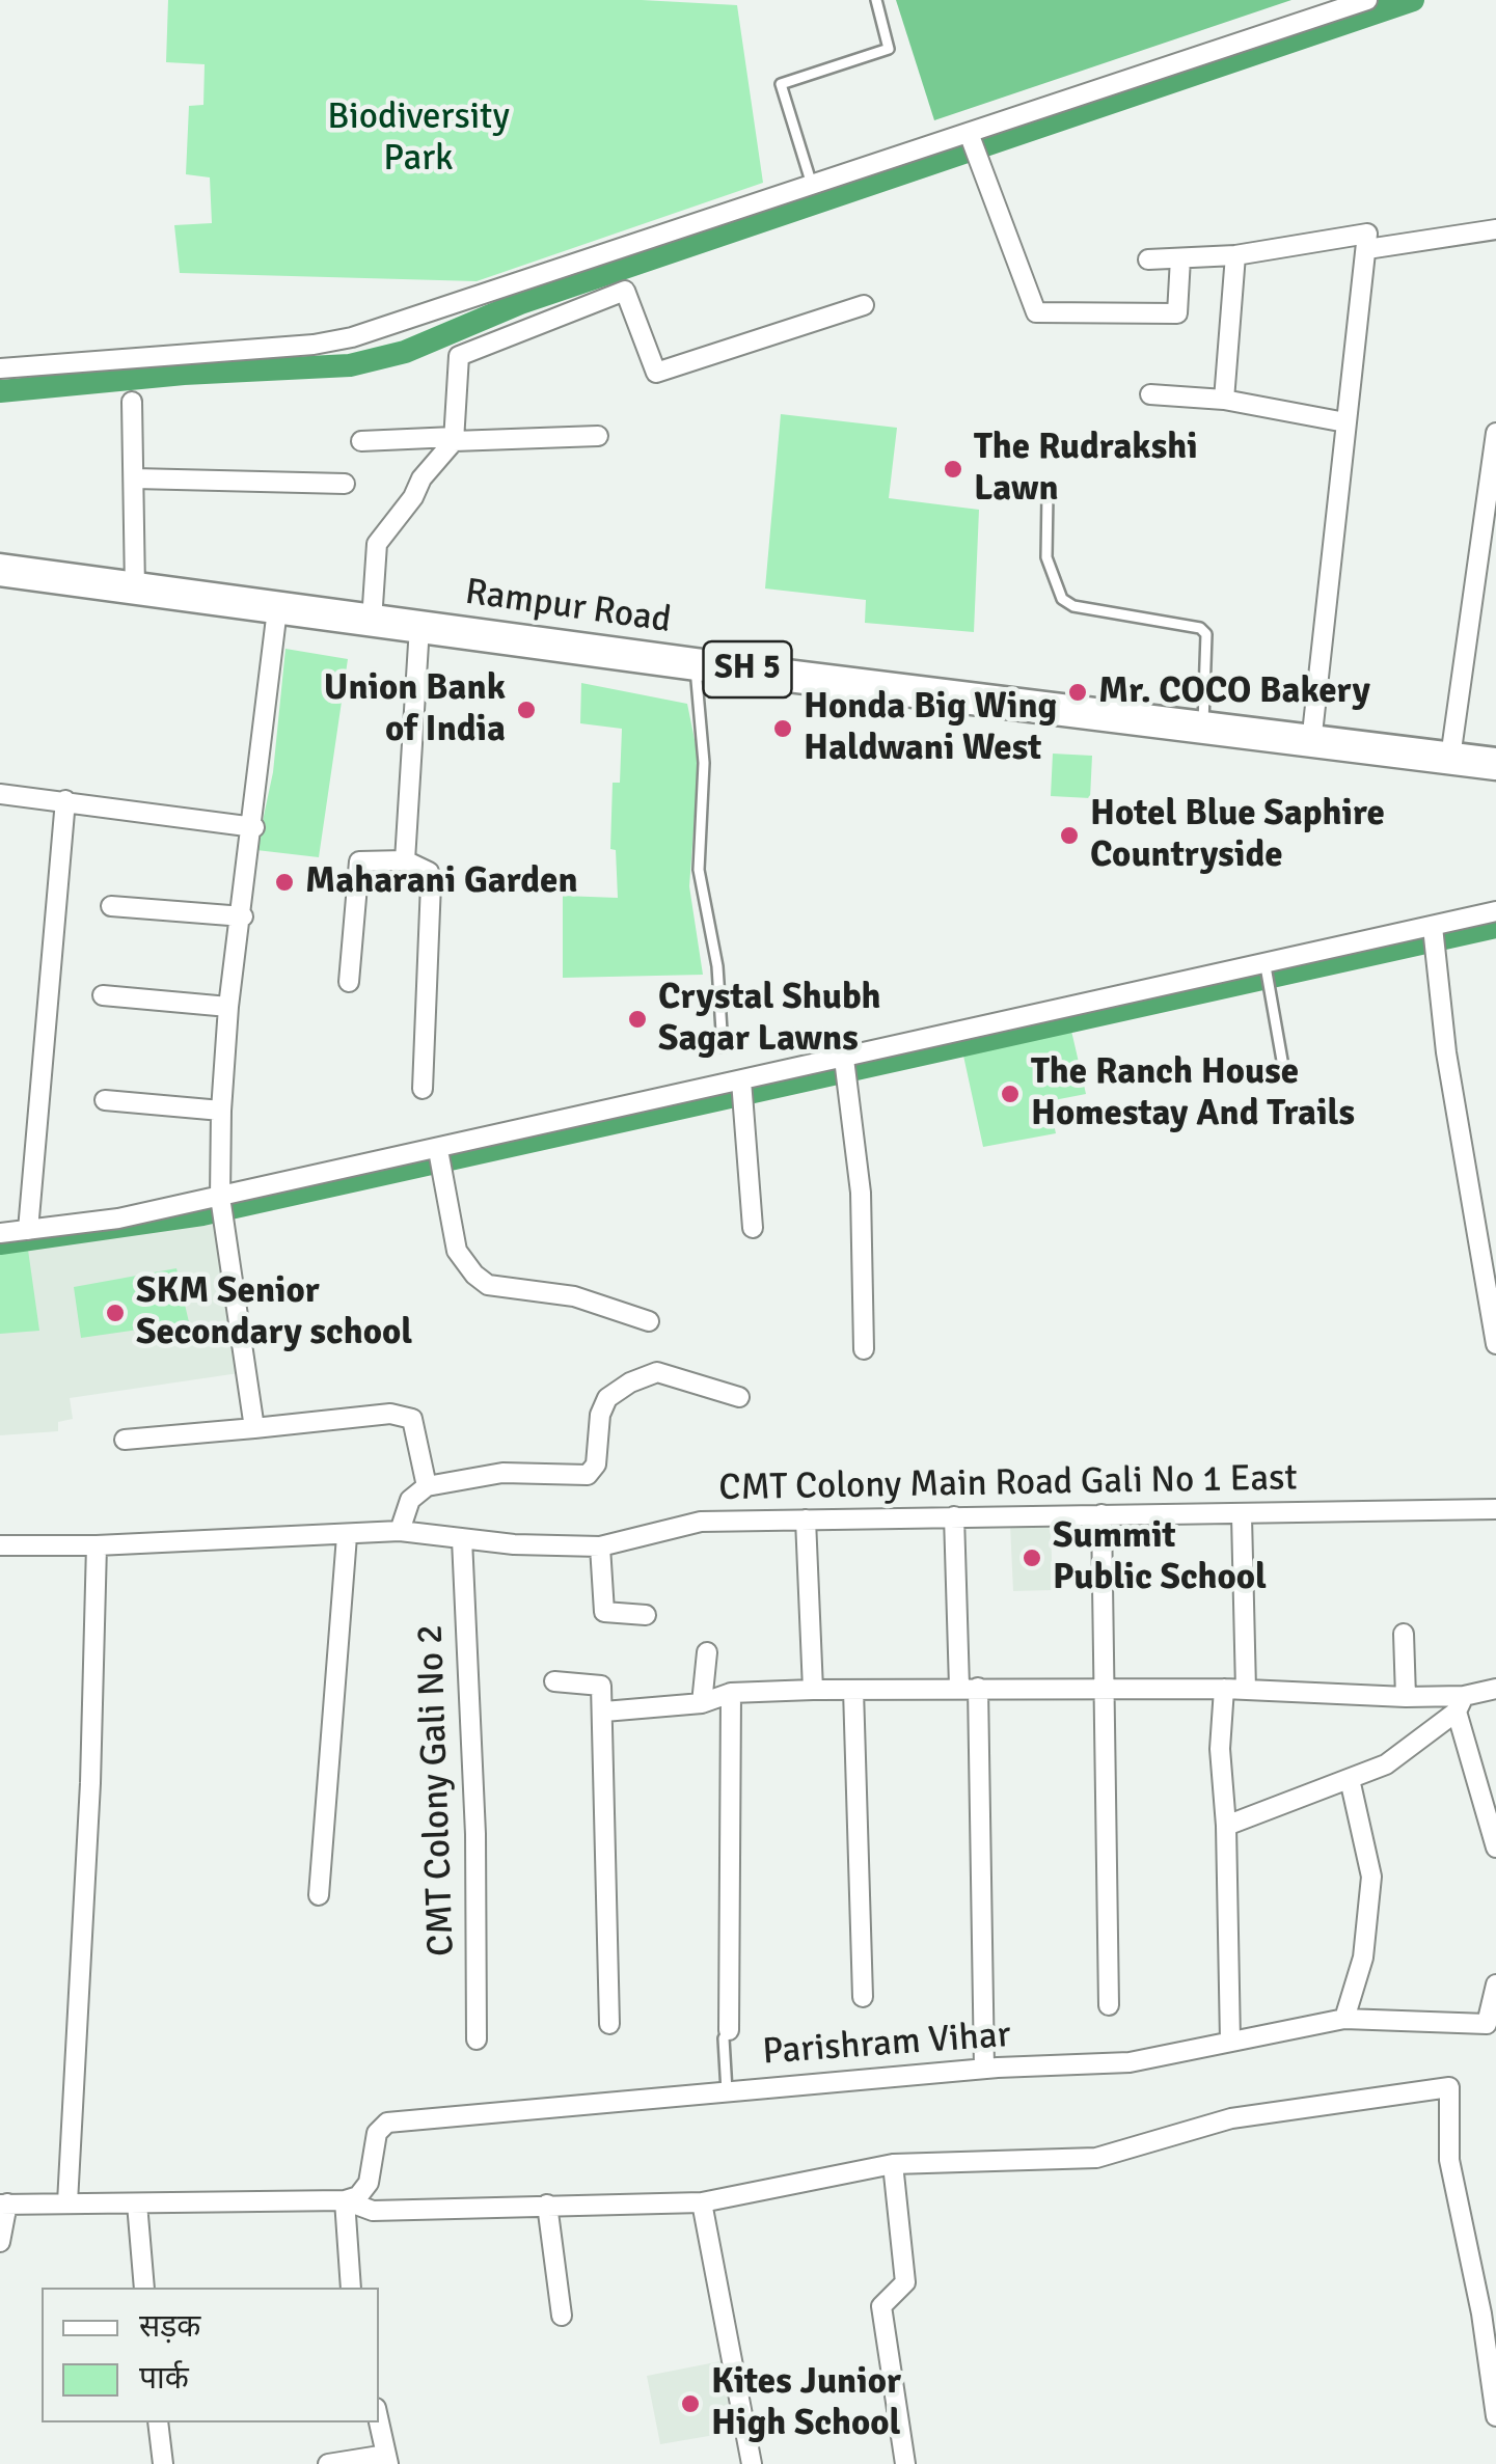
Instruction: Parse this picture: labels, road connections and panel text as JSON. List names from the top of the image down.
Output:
{
  "streets": {
    "main road": ["Rampur Road", "SH 5"],
    "street": ["CMT Colony Main Road Gali No 1 East", "CMT Colony Gali No 2", "Parishram Vihar"]
  },
  "crossings": [
    ["CMT Colony Main Road Gali No 1 East", "CMT Colony Gali No 2"]
  ],
  "parks": ["Biodiversity Park"],
  "places": [
    "The Rudrakshi Lawn",
    "Mr. COCO Bakery",
    "Union Bank of India",
    "Honda Big Wing Haldwani West",
    "Hotel Blue Saphire Countryside",
    "Maharani Garden",
    "Crystal Shubh Sagar Lawns",
    "The Ranch House Homestay And Trails",
    "SKM Senior Secondary school",
    "Summit Public School",
    "Kites Junior High School"
  ],
  "legend": ["सड़क", "पार्क"]
}
